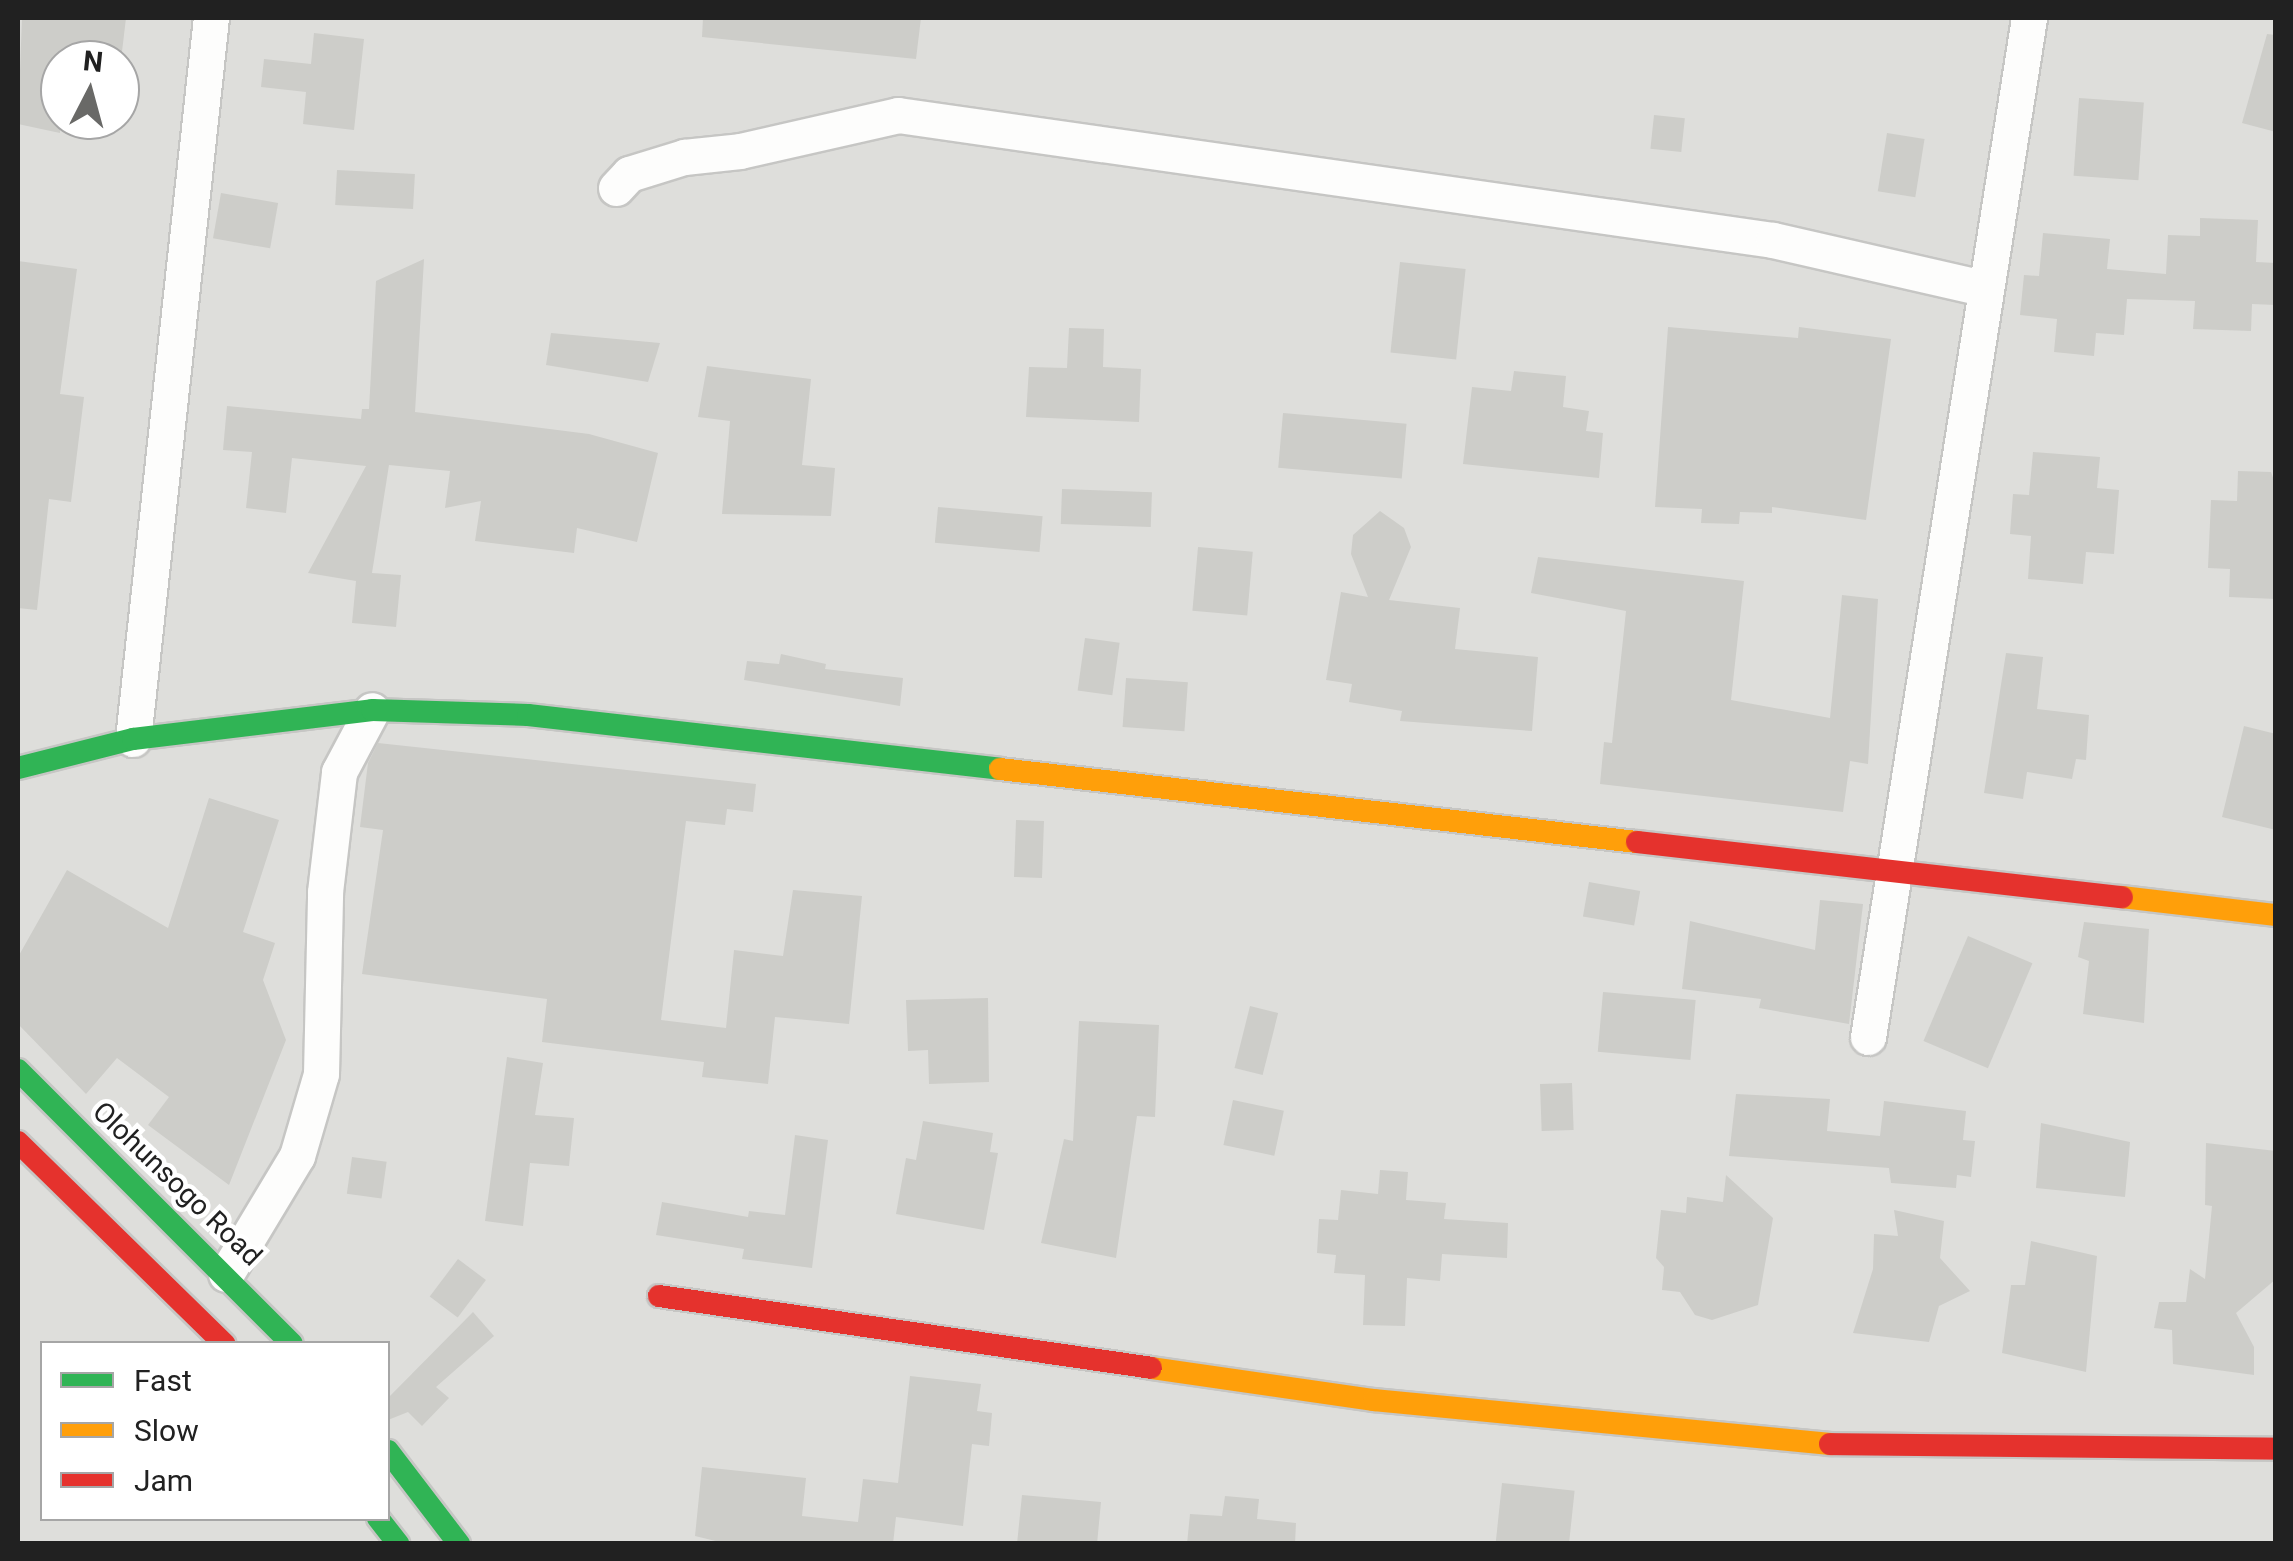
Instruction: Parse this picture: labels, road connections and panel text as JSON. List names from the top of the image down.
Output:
{
  "streets": {
    "street": ["Olohunsogo Road"]
  },
  "legend": ["Fast", "Slow", "Jam"],
  "north": "top"
}
